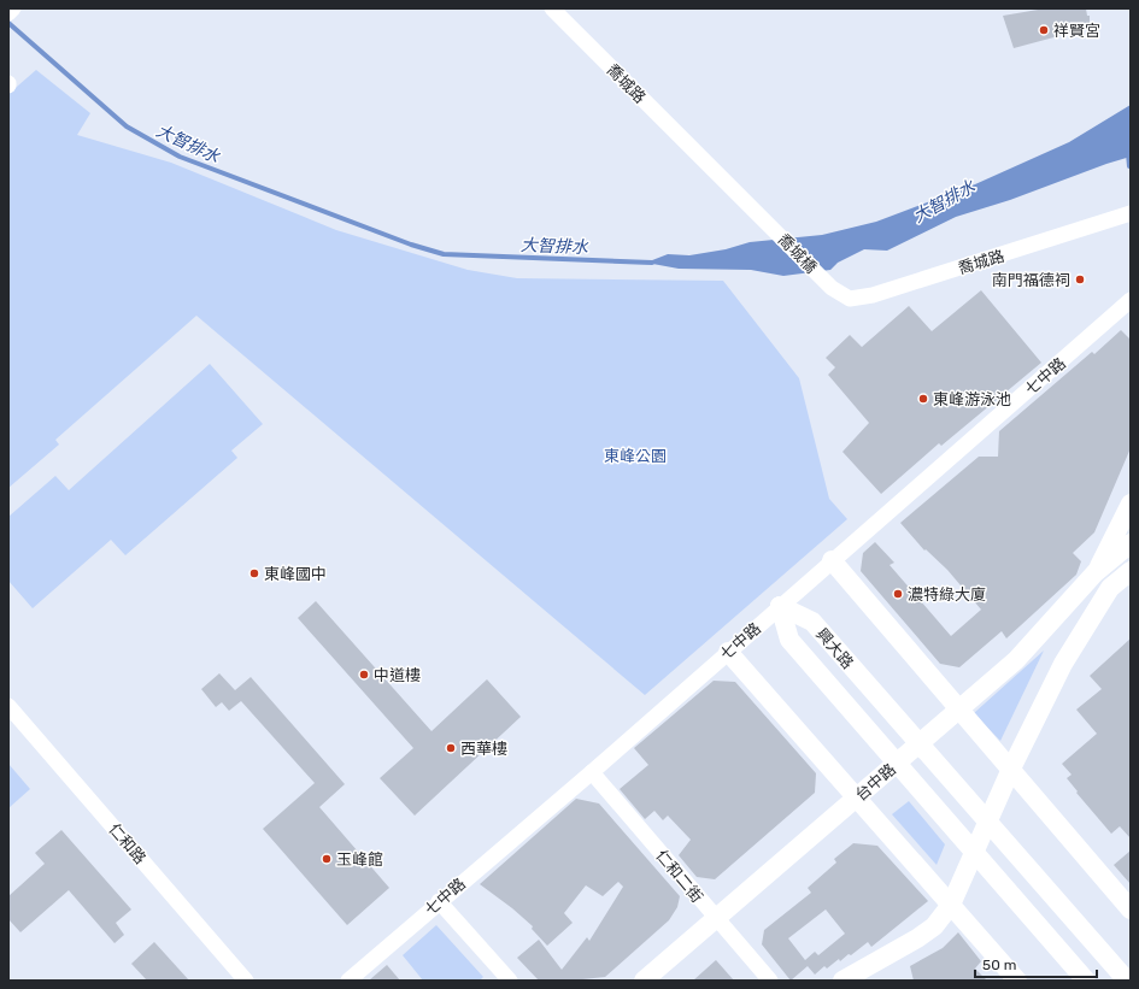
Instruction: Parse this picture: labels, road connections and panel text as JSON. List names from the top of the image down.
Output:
{
  "streets": {
    "street": [
      "喬城路",
      "喬城橋",
      "七中路",
      "興大路",
      "台中路",
      "仁和路",
      "仁和二街"
    ]
  },
  "crossings": [
    ["喬城路", "喬城橋"],
    ["七中路", "興大路"],
    ["七中路", "仁和二街"],
    ["興大路", "台中路"],
    ["台中路", "仁和二街"]
  ],
  "water": ["大智排水"],
  "parks": ["東峰公園"],
  "places": [
    "祥賢宮",
    "南門福德祠",
    "東峰游泳池",
    "東峰國中",
    "濃特綠大廈",
    "中道樓",
    "西華樓",
    "玉峰館"
  ],
  "scale_bar": "50 m"
}
